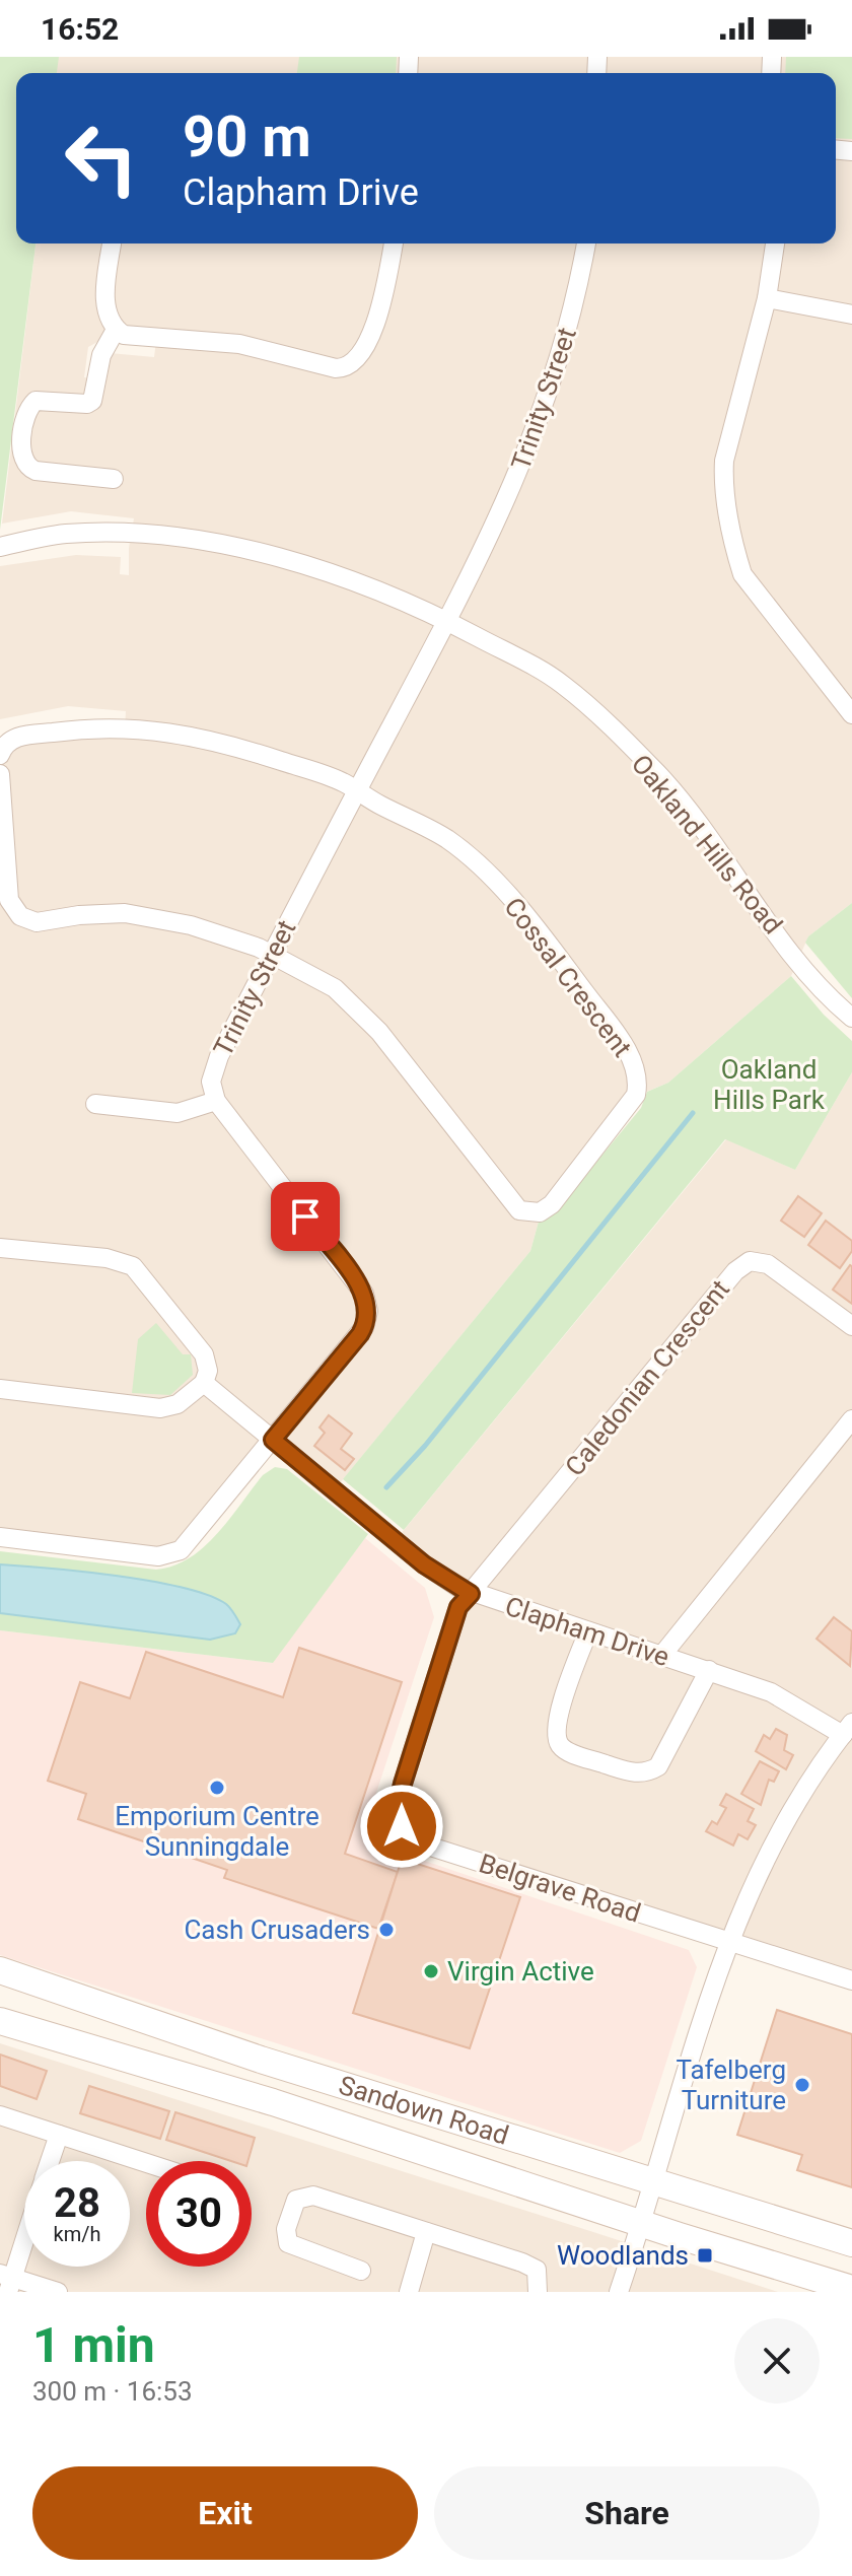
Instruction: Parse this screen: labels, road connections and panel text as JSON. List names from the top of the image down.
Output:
{
  "streets": {
    "main road": ["Sandown Road"],
    "street": [
      "Trinity Street",
      "Oakland Hills Road",
      "Cossal Crescent",
      "Caledonian Crescent",
      "Clapham Drive",
      "Belgrave Road"
    ]
  },
  "crossings": [
    ["Trinity Street", "Oakland Hills Road"],
    ["Trinity Street", "Cossal Crescent"],
    ["Caledonian Crescent", "Clapham Drive"],
    ["Caledonian Crescent", "Belgrave Road"],
    ["Clapham Drive", "Belgrave Road"]
  ],
  "parks": ["Oakland Hills Park"],
  "places": {
    "other": [
      "Emporium Centre Sunningdale",
      "Cash Crusaders",
      "Virgin Active",
      "Tafelberg Turniture"
    ],
    "transit": ["Woodlands"]
  },
  "page": {
    "status": "16:52",
    "turn": ["90 m", "Clapham Drive"],
    "speed": "28 km/h",
    "limit": "30",
    "heading": ["1 min", "300 m · 16:53"],
    "buttons": ["Exit", "Share"]
  }
}
